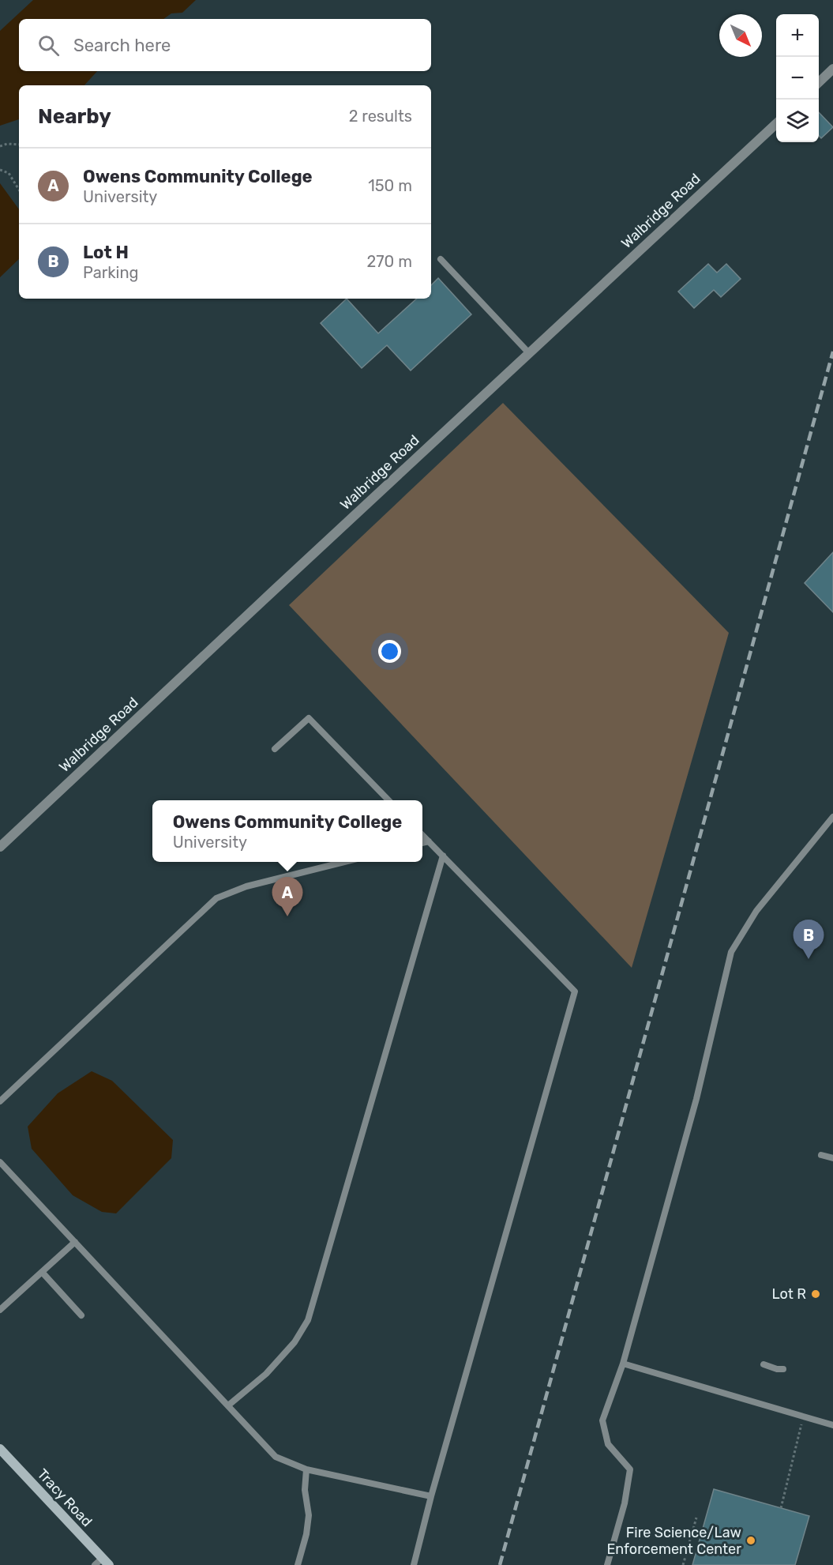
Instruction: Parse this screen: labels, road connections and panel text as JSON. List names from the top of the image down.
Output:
{
  "streets": {
    "street": ["Walbridge Road", "Tracy Road"]
  },
  "places": ["Lot R", "Fire Science/Law Enforcement Center"],
  "north": "bottom right",
  "page": {
    "map_buttons": ["+", "−"],
    "search": "Search here",
    "heading": ["Nearby", "2 results"],
    "list": [
      {
        "mark": "A",
        "name": "Owens Community College",
        "note": "University",
        "value": "150 m"
      },
      {
        "mark": "B",
        "name": "Lot H",
        "note": "Parking",
        "value": "270 m"
      }
    ],
    "popup": ["Owens Community College", "University"],
    "pins": ["A", "B"]
  }
}
